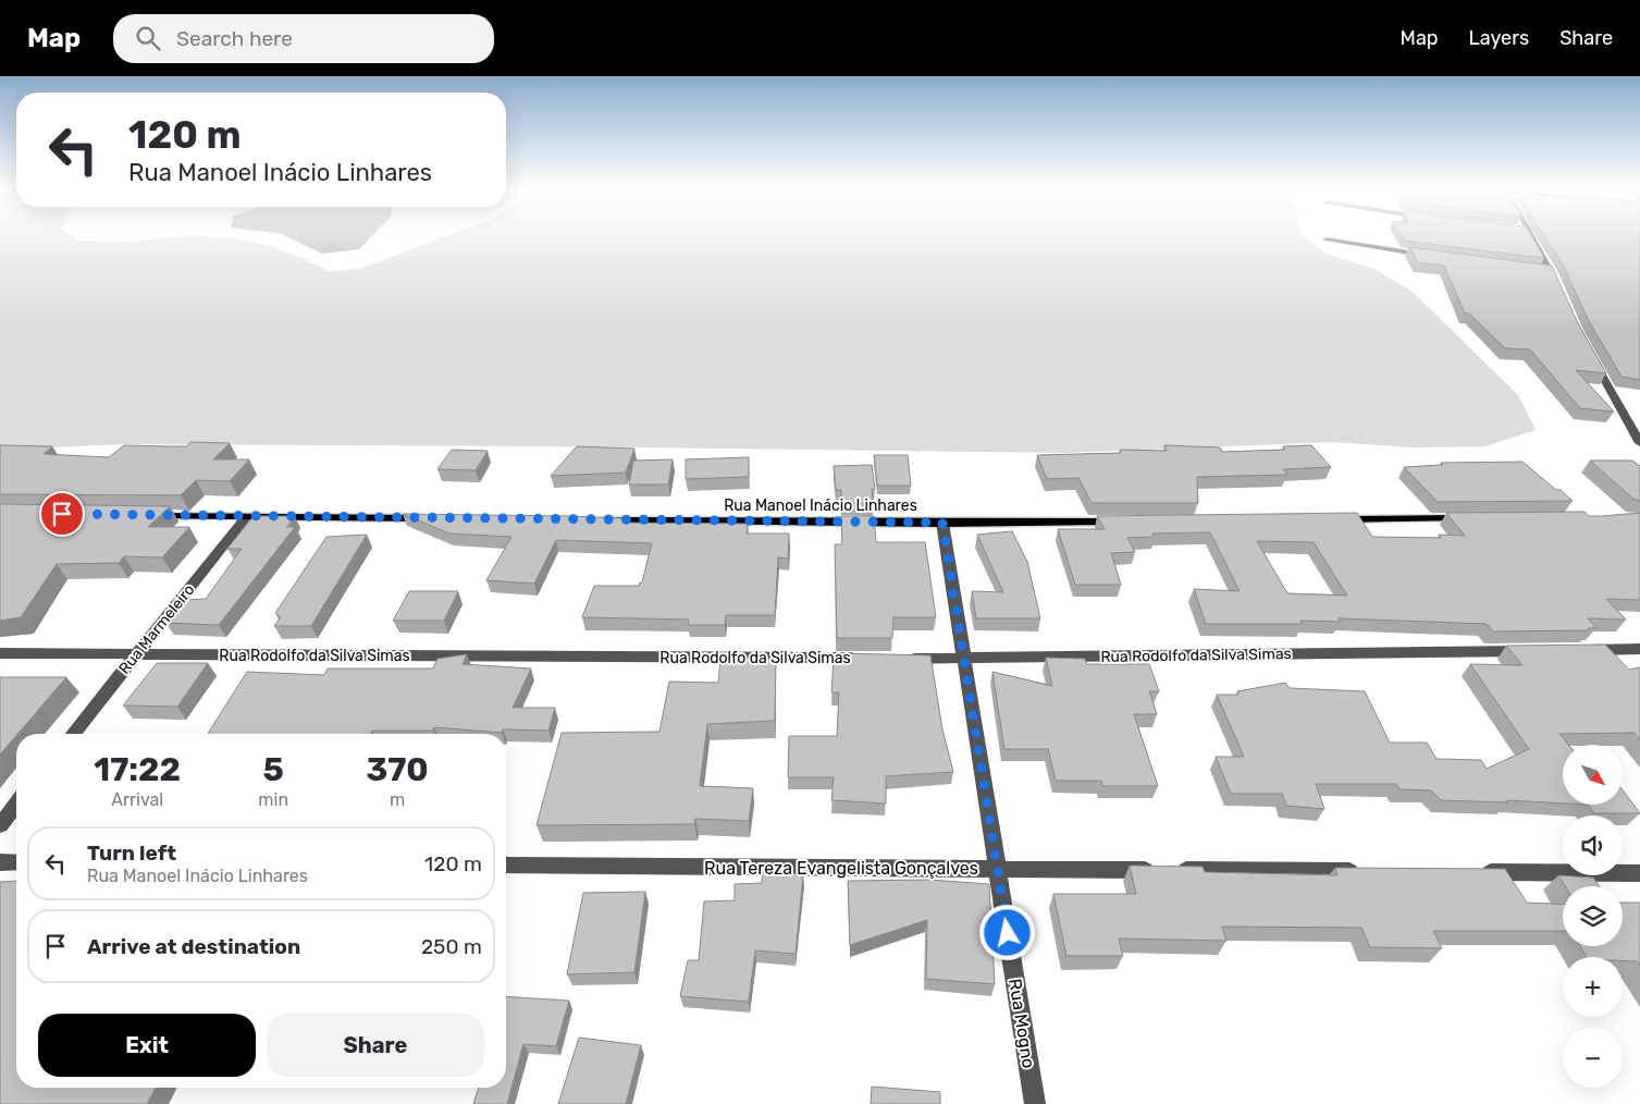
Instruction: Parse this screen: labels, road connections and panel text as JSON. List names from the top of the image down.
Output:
{
  "streets": {
    "main road": ["Rua Manoel Inácio Linhares"],
    "street": [
      "Rua Marmeleiro",
      "Rua Rodolfo da Silva Simas",
      "Rua Tereza Evangelista Gonçalves",
      "Rua Mogno"
    ]
  },
  "crossings": [
    ["Rua Manoel Inácio Linhares", "Rua Mogno"],
    ["Rua Marmeleiro", "Rua Rodolfo da Silva Simas"],
    ["Rua Rodolfo da Silva Simas", "Rua Mogno"],
    ["Rua Tereza Evangelista Gonçalves", "Rua Mogno"]
  ],
  "north": "bottom right",
  "page": {
    "header": "Map",
    "search": "Search here",
    "nav": ["Map", "Layers", "Share"],
    "turn": ["120 m", "Rua Manoel Inácio Linhares"],
    "eta": [
      "17:22",
      "Arrival",
      "5",
      "min",
      "370",
      "m"
    ],
    "map_buttons": ["+", "−"],
    "list": [
      {
        "name": "Turn left",
        "note": "Rua Manoel Inácio Linhares",
        "value": "120 m"
      },
      {
        "name": "Arrive at destination",
        "value": "250 m"
      }
    ],
    "buttons": ["Exit", "Share"]
  }
}
